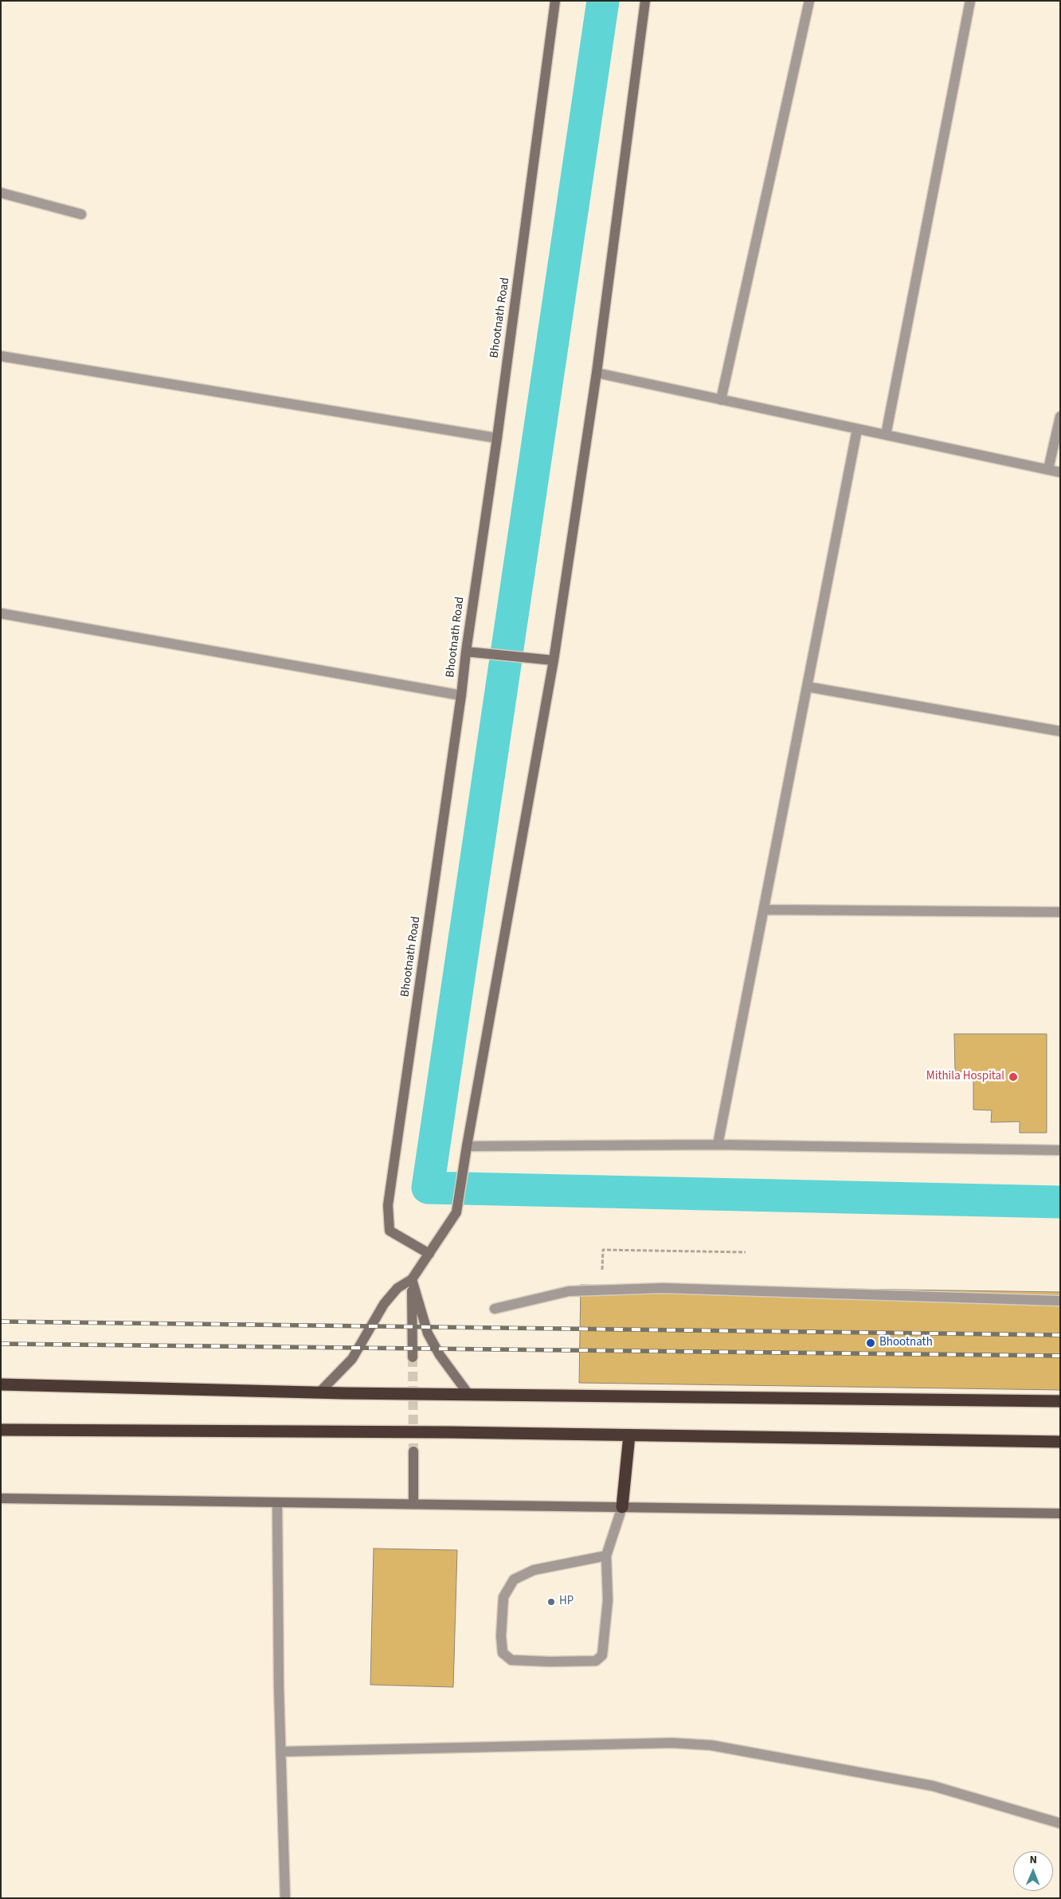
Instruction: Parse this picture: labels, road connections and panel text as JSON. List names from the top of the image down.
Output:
{
  "streets": {
    "street": ["Bhootnath Road"]
  },
  "places": ["Mithila Hospital", "Bhootnath", "HP"],
  "north": "top"
}
